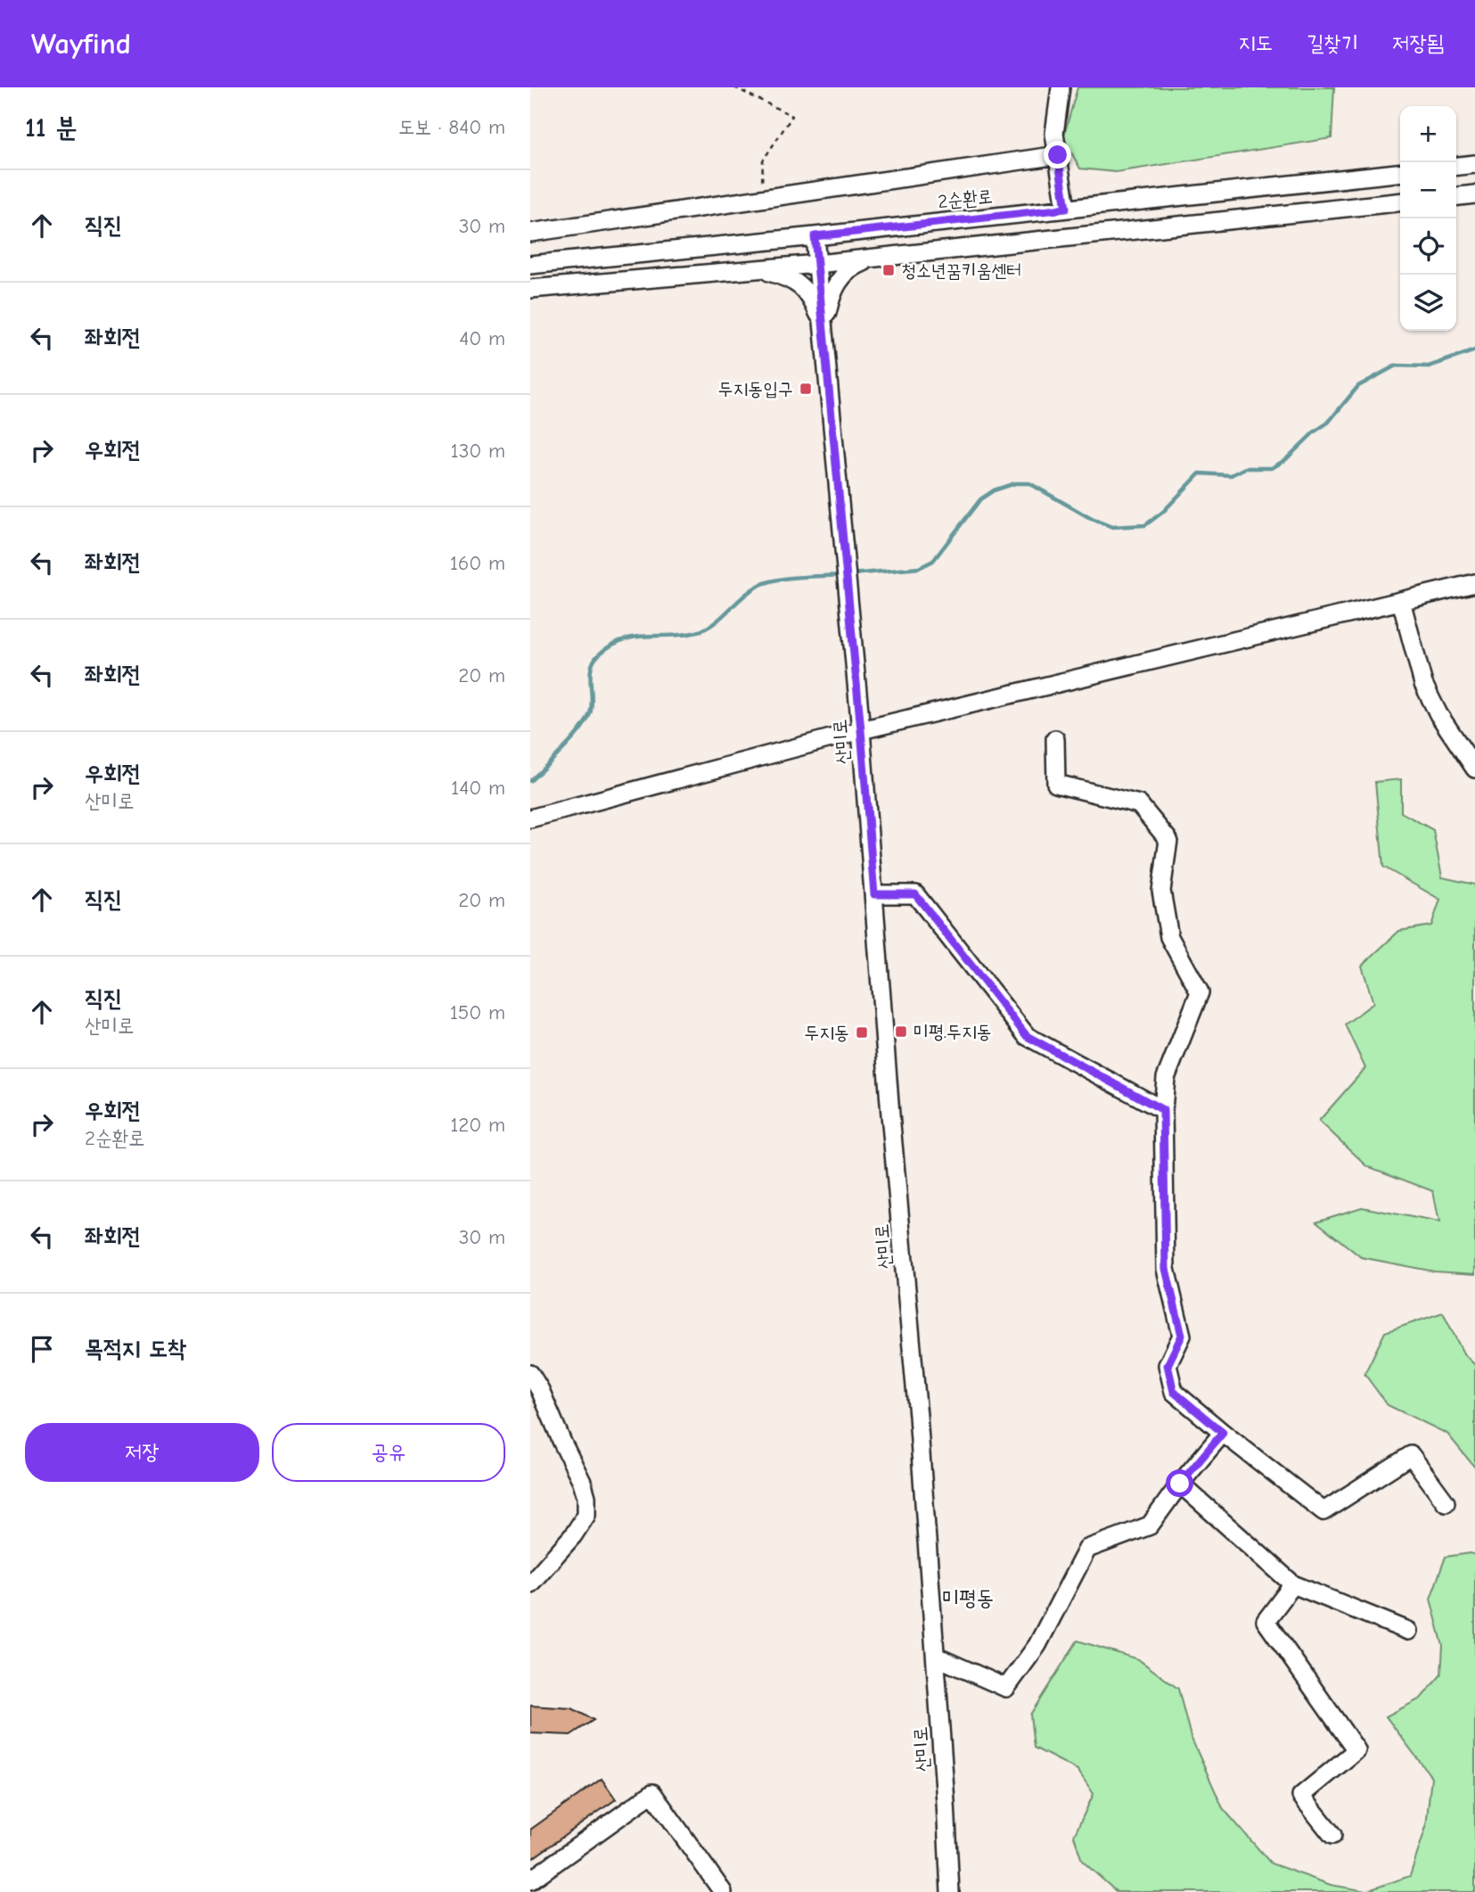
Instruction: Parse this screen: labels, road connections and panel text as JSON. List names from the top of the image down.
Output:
{
  "streets": {
    "street": ["2순환로", "산미로"]
  },
  "districts": ["미평동"],
  "places": {
    "transit": [
      "청소년꿈키움센터",
      "두지동입구",
      "미평.두지동",
      "두지동"
    ]
  },
  "page": {
    "header": "Wayfind",
    "nav": ["지도", "길찾기", "저장됨"],
    "heading": ["11 분", "도보 · 840 m"],
    "map_buttons": ["+", "−"],
    "list": [
      ["직진", "30 m"],
      ["좌회전", "40 m"],
      ["우회전", "130 m"],
      ["좌회전", "160 m"],
      ["좌회전", "20 m"],
      ["우회전", "산미로", "140 m"],
      ["직진", "20 m"],
      ["직진", "산미로", "150 m"],
      ["우회전", "2순환로", "120 m"],
      ["좌회전", "30 m"],
      "목적지 도착"
    ],
    "buttons": ["저장", "공유"]
  }
}
